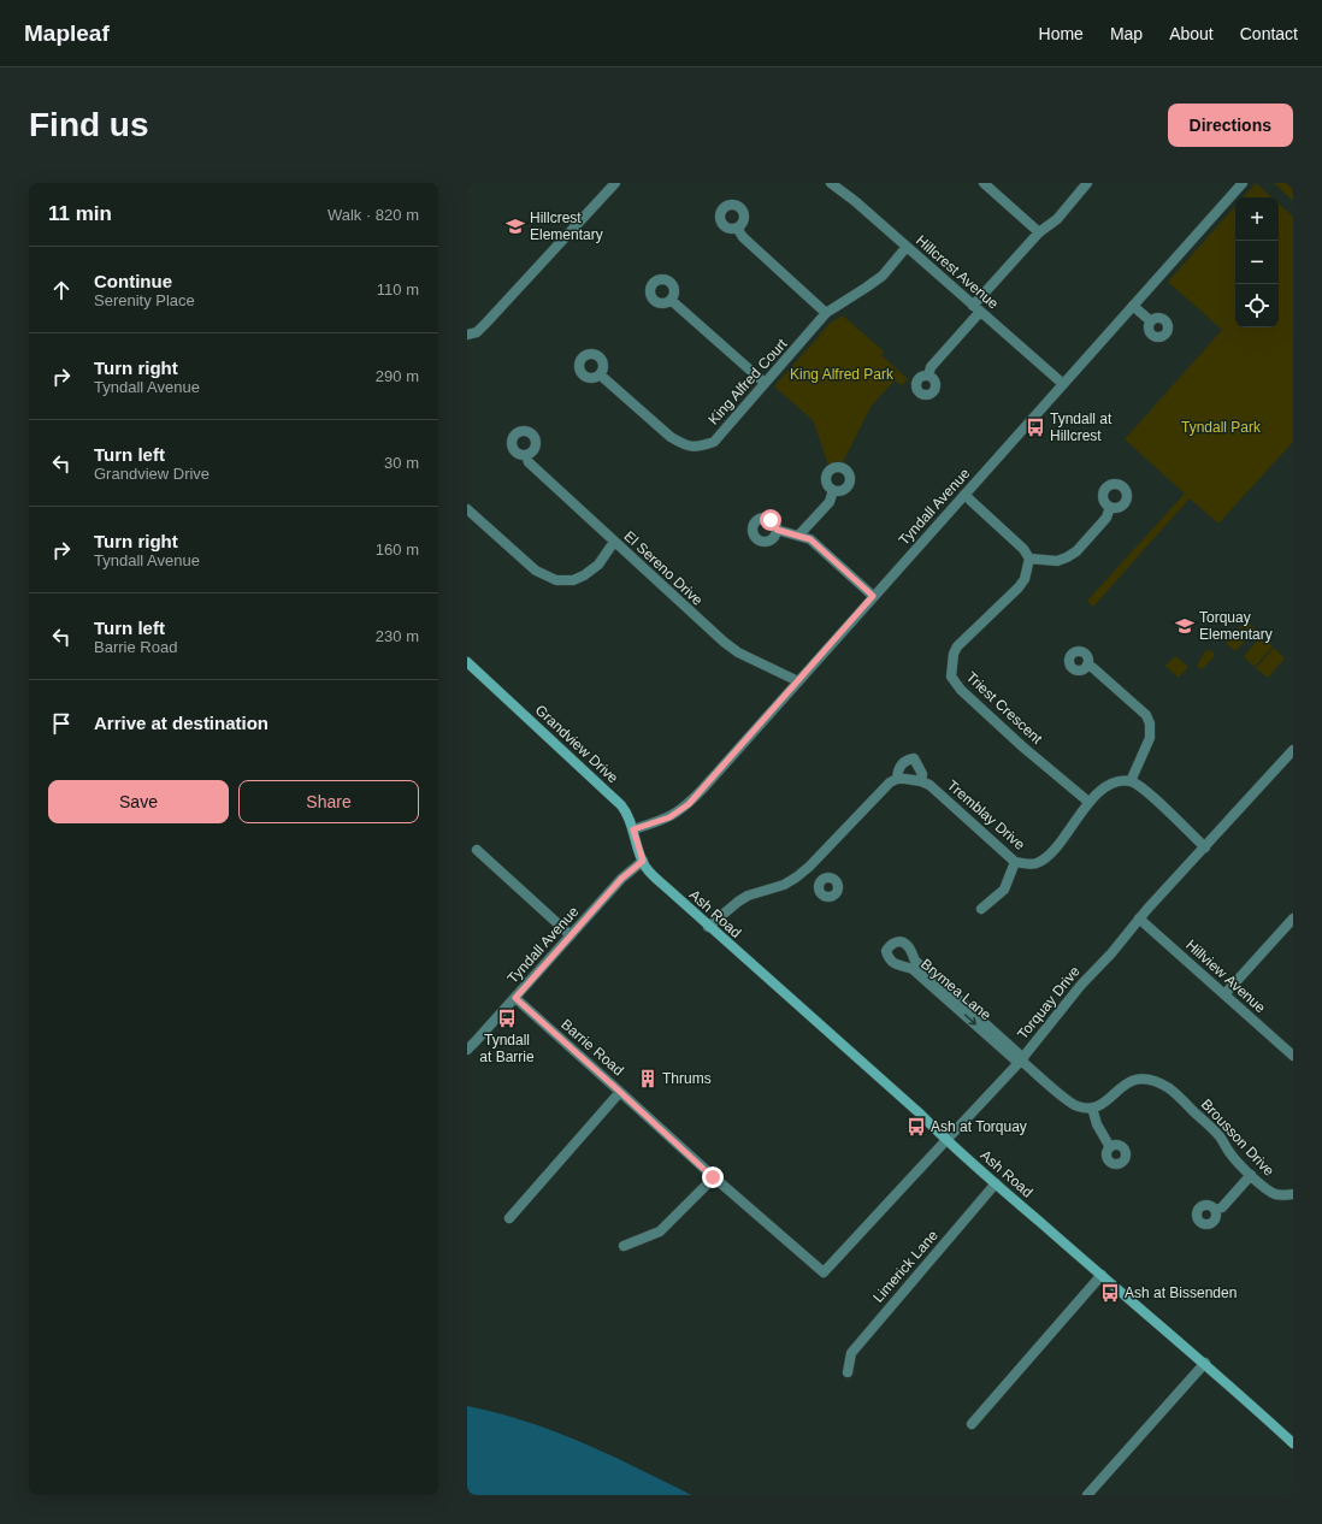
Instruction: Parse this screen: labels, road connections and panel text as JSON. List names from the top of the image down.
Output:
{
  "streets": {
    "main road": ["Grandview Drive", "Ash Road"],
    "street": [
      "Hillcrest Avenue",
      "King Alfred Court",
      "Tyndall Avenue",
      "El Sereno Drive",
      "Triest Crescent",
      "Tremblay Drive",
      "Hillview Avenue",
      "Brymea Lane",
      "Torquay Drive",
      "Barrie Road",
      "Brousson Drive",
      "Limerick Lane"
    ]
  },
  "crossings": [
    ["Hillcrest Avenue", "King Alfred Court"],
    ["Hillcrest Avenue", "Tyndall Avenue"],
    ["Tyndall Avenue", "El Sereno Drive"],
    ["Tyndall Avenue", "Grandview Drive"],
    ["Tyndall Avenue", "Ash Road"],
    ["Tyndall Avenue", "Barrie Road"],
    ["Triest Crescent", "Tremblay Drive"],
    ["Grandview Drive", "Ash Road"],
    ["Ash Road", "Torquay Drive"],
    ["Ash Road", "Limerick Lane"],
    ["Hillview Avenue", "Torquay Drive"],
    ["Brymea Lane", "Torquay Drive"],
    ["Torquay Drive", "Barrie Road"]
  ],
  "parks": ["King Alfred Park", "Tyndall Park"],
  "places": {
    "school or university": ["Hillcrest Elementary", "Torquay Elementary"],
    "bus stop": [
      "Tyndall at Hillcrest",
      "Tyndall at Barrie",
      "Ash at Torquay",
      "Ash at Bissenden"
    ],
    "building": ["Thrums"]
  },
  "page": {
    "header": "Mapleaf",
    "nav": [
      "Home",
      "Map",
      "About",
      "Contact"
    ],
    "buttons": [
      "Directions",
      ["Save", "Share"]
    ],
    "title": "Find us",
    "heading": ["11 min", "Walk · 820 m"],
    "map_buttons": ["+", "−"],
    "list": [
      ["Continue", "Serenity Place", "110 m"],
      ["Turn right", "Tyndall Avenue", "290 m"],
      ["Turn left", "Grandview Drive", "30 m"],
      ["Turn right", "Tyndall Avenue", "160 m"],
      ["Turn left", "Barrie Road", "230 m"],
      "Arrive at destination"
    ]
  }
}
